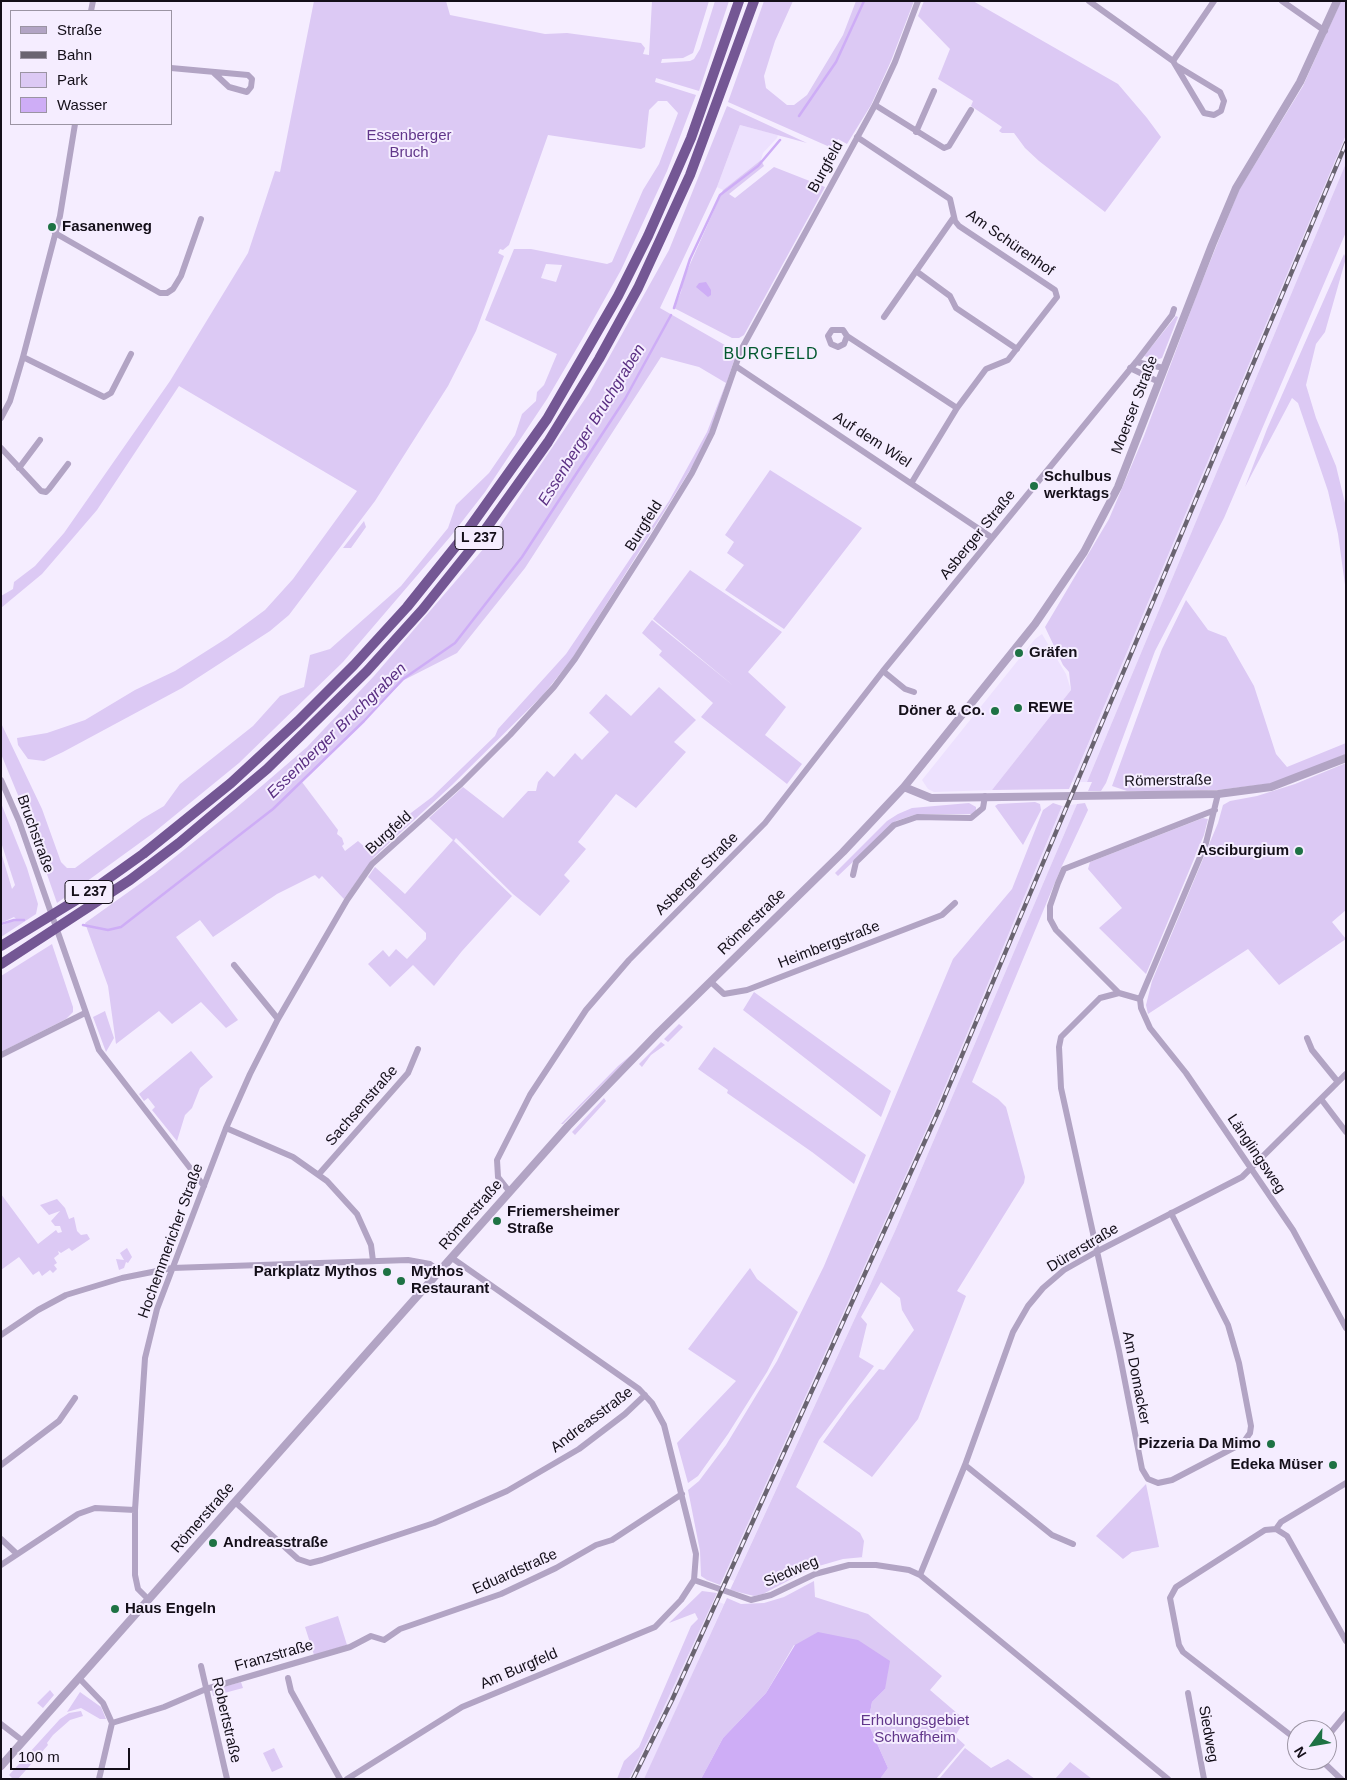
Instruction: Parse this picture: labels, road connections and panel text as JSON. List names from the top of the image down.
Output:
{
  "streets": {
    "highway": ["L 237"],
    "street": [
      "Burgfeld",
      "Am Schürenhof",
      "Moerser Straße",
      "Auf dem Wiel",
      "Asberger Straße",
      "Römerstraße",
      "Bruchstraße",
      "Heimbergstraße",
      "Sachsenstraße",
      "Länglingsweg",
      "Hochemmericher Straße",
      "Dürerstraße",
      "Am Domacker",
      "Andreasstraße",
      "Eduardstraße",
      "Siedweg",
      "Franzstraße",
      "Am Burgfeld",
      "Robertstraße"
    ]
  },
  "crossings": [
    ["Burgfeld", "Am Schürenhof"],
    ["Burgfeld", "Auf dem Wiel"],
    ["Burgfeld", "Hochemmericher Straße"],
    ["Am Schürenhof", "Auf dem Wiel"],
    ["Moerser Straße", "Römerstraße"],
    ["Auf dem Wiel", "Asberger Straße"],
    ["Asberger Straße", "Römerstraße"],
    ["Römerstraße", "Heimbergstraße"],
    ["Römerstraße", "Hochemmericher Straße"],
    ["Römerstraße", "Andreasstraße"],
    ["Bruchstraße", "Hochemmericher Straße"],
    ["Länglingsweg", "Dürerstraße"],
    ["Dürerstraße", "Am Domacker"],
    ["Dürerstraße", "Siedweg"],
    ["Eduardstraße", "Franzstraße"],
    ["Siedweg", "Am Burgfeld"],
    ["Franzstraße", "Robertstraße"]
  ],
  "districts": ["BURGFELD"],
  "water": ["Essenberger Bruchgraben"],
  "parks": ["Essenberger Bruch", "Erholungsgebiet Schwafheim"],
  "places": [
    "Fasanenweg",
    "Schulbus werktags",
    "Gräfen",
    "REWE",
    "Döner & Co.",
    "Asciburgium",
    "Friemersheimer Straße",
    "Parkplatz Mythos",
    "Mythos Restaurant",
    "Pizzeria Da Mimo",
    "Edeka Müser",
    "Andreasstraße",
    "Haus Engeln"
  ],
  "legend": [
    "Straße",
    "Bahn",
    "Park",
    "Wasser"
  ],
  "scale_bar": "100 m",
  "north": "bottom left"
}
